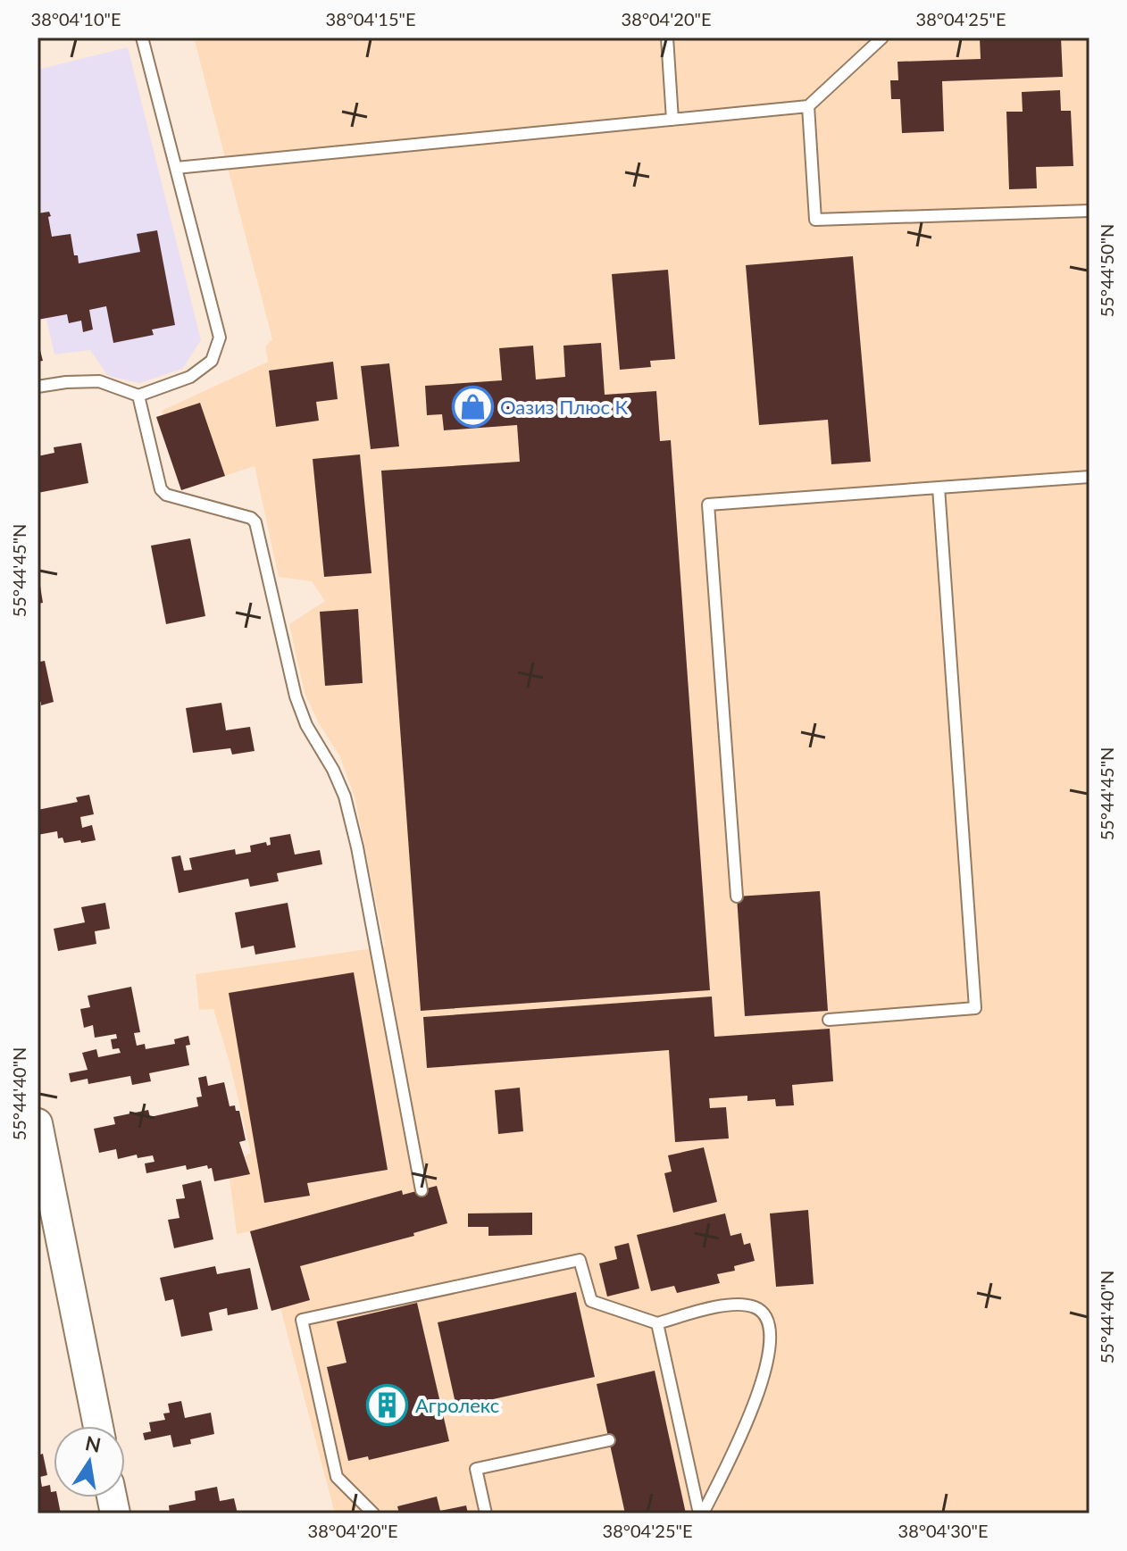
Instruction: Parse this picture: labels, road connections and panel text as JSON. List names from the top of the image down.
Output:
{
  "places": {
    "shop": ["Оазиз Плюс К"],
    "building": ["Агролекс"]
  },
  "north": "top",
  "coordinates": [
    "38°04'10\"E",
    "38°04'15\"E",
    "38°04'20\"E",
    "38°04'25\"E",
    "55°44'50\"N",
    "55°44'45\"N",
    "55°44'40\"N",
    "38°04'30\"E"
  ]
}
